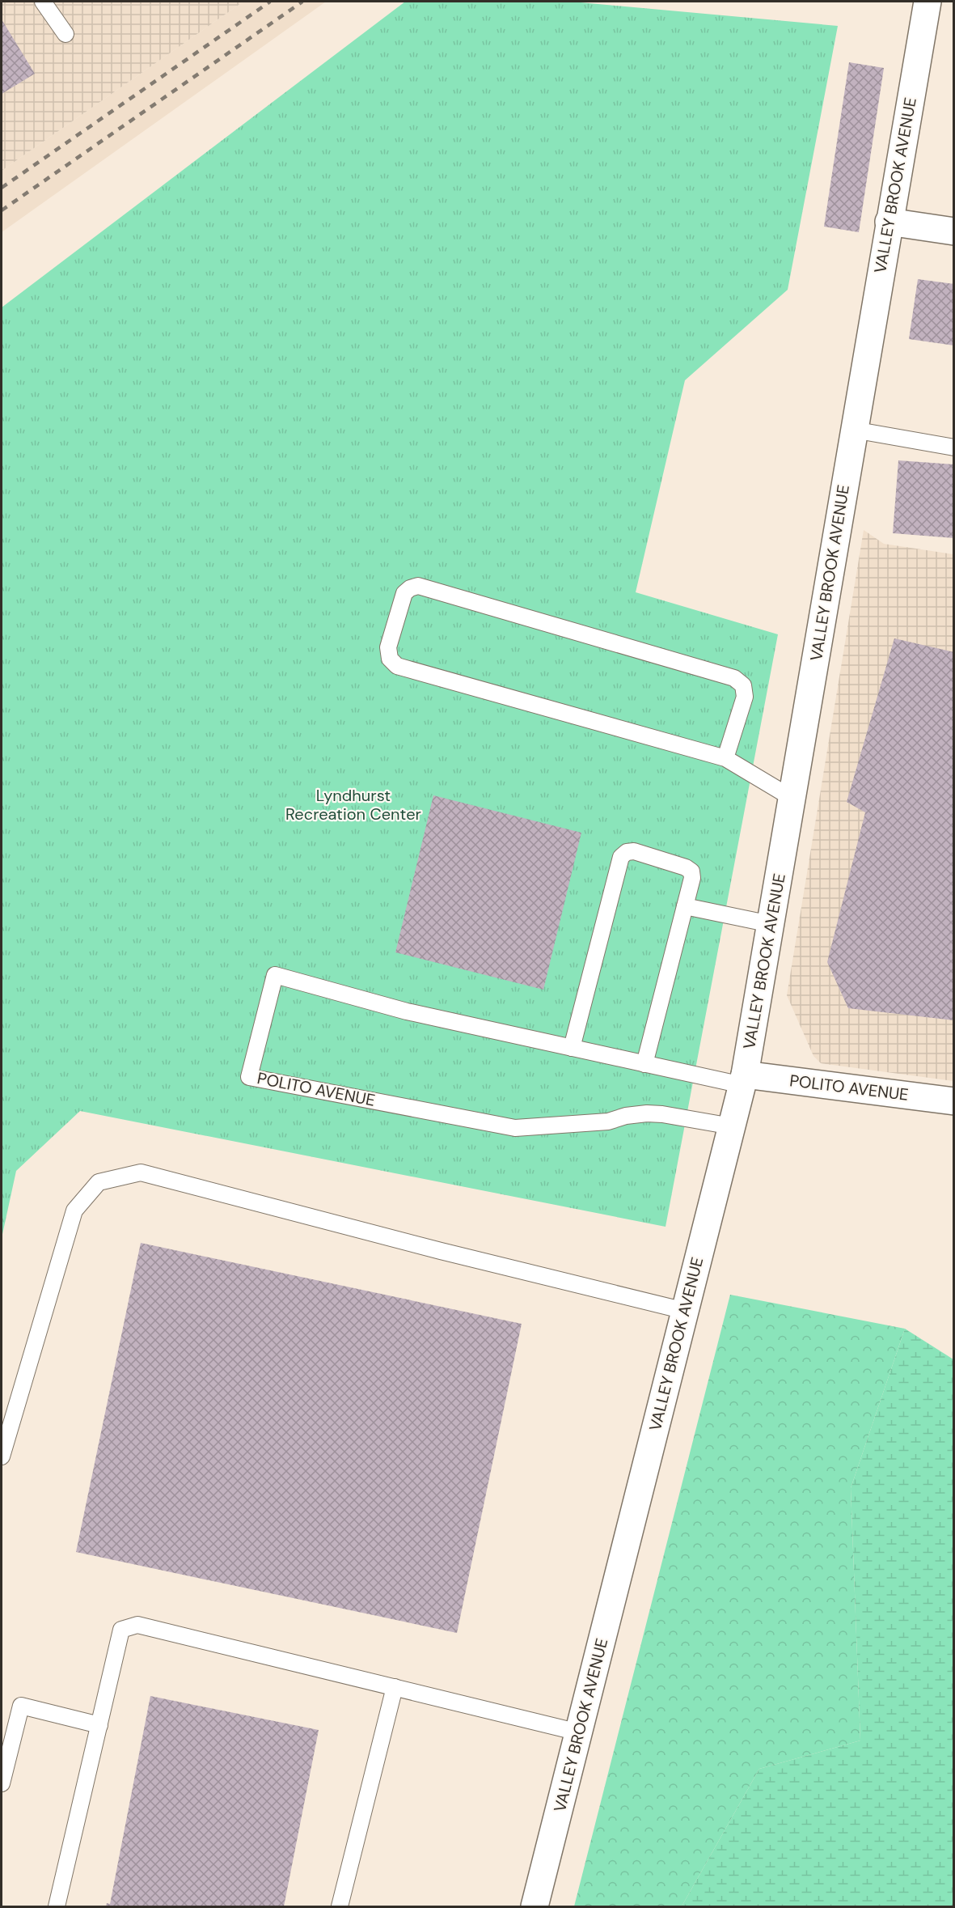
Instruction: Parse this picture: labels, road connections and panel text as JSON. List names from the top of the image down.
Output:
{
  "streets": {
    "street": ["VALLEY BROOK AVENUE", "POLITO AVENUE"]
  },
  "crossings": [
    ["VALLEY BROOK AVENUE", "POLITO AVENUE"]
  ],
  "parks": ["Lyndhurst Recreation Center"]
}
